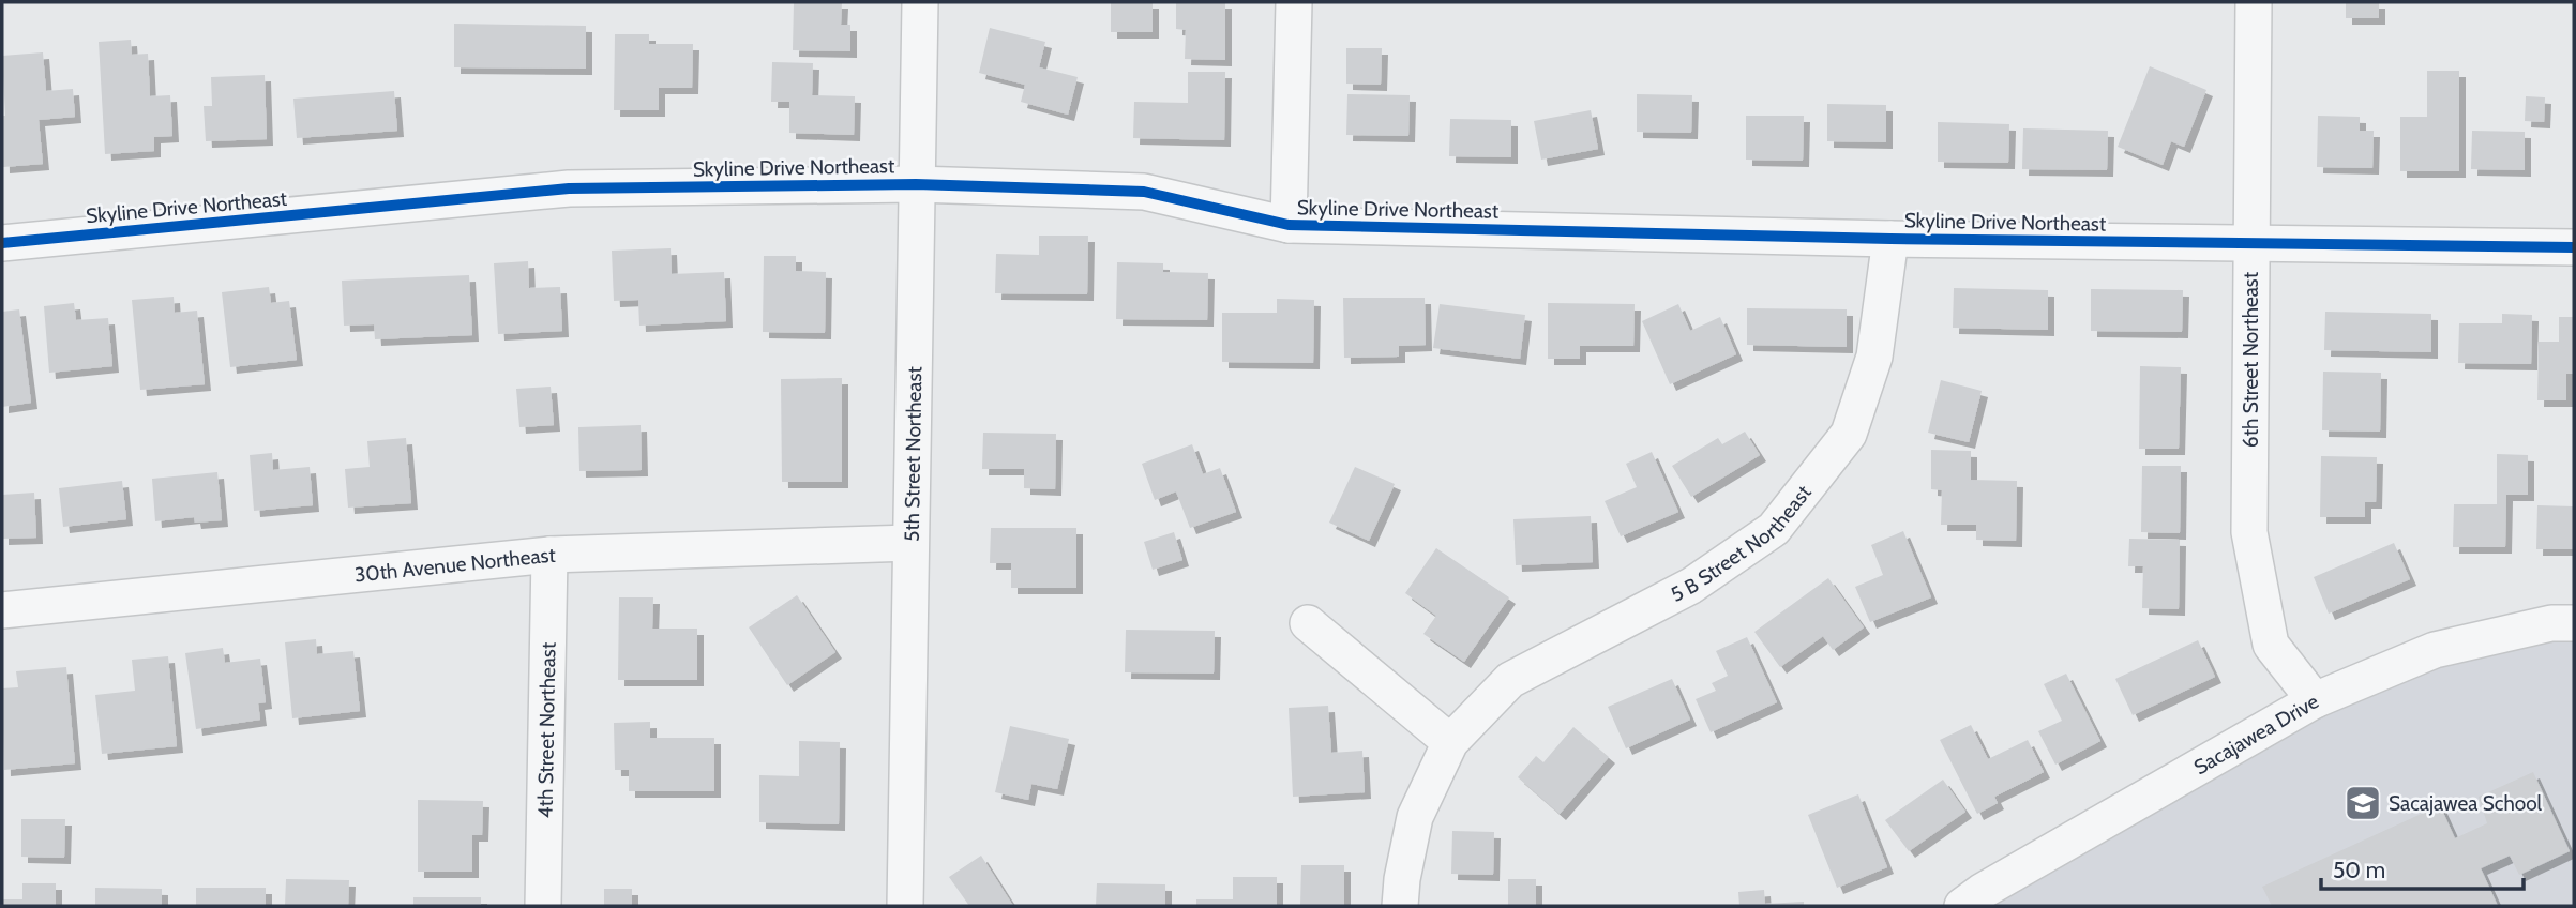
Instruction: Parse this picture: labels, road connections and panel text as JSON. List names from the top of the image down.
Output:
{
  "streets": {
    "street": [
      "Skyline Drive Northeast",
      "6th Street Northeast",
      "5th Street Northeast",
      "5 B Street Northeast",
      "30th Avenue Northeast",
      "4th Street Northeast",
      "Sacajawea Drive"
    ]
  },
  "crossings": [
    ["Skyline Drive Northeast", "6th Street Northeast"],
    ["Skyline Drive Northeast", "5th Street Northeast"],
    ["Skyline Drive Northeast", "5 B Street Northeast"],
    ["6th Street Northeast", "Sacajawea Drive"],
    ["5th Street Northeast", "30th Avenue Northeast"],
    ["30th Avenue Northeast", "4th Street Northeast"]
  ],
  "places": {
    "school or university": ["Sacajawea School"]
  },
  "scale_bar": "50 m"
}
